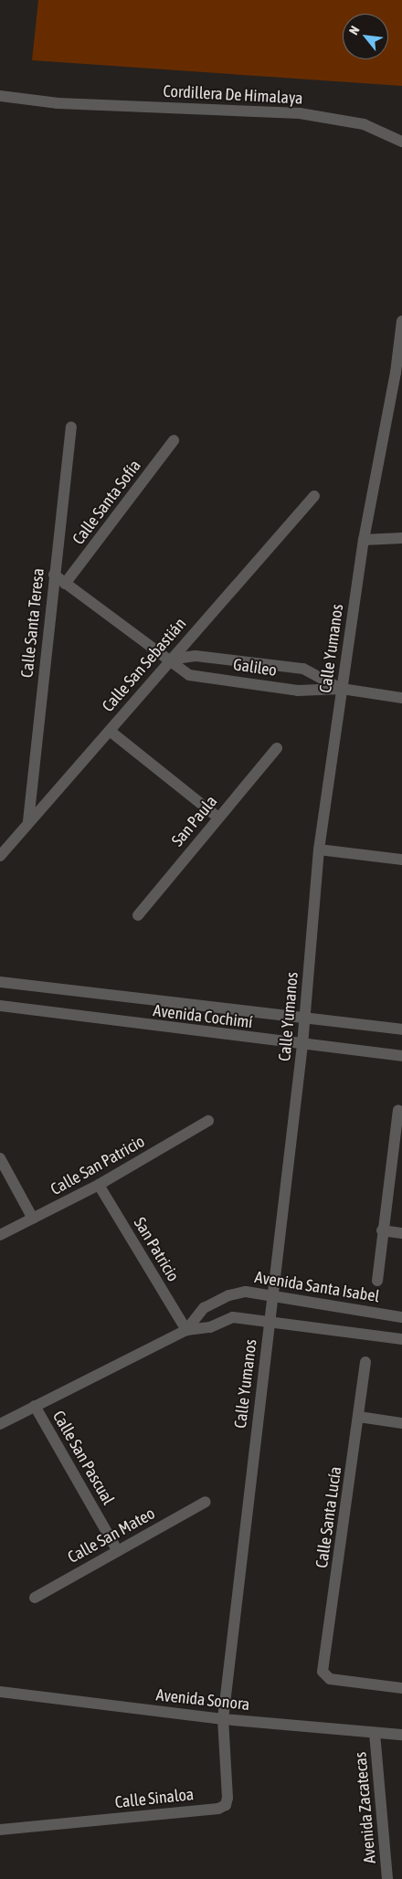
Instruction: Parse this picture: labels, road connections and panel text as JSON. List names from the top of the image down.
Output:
{
  "streets": {
    "street": [
      "Cordillera De Himalaya",
      "Calle Santa Sofía",
      "Calle Santa Teresa",
      "Calle Yumanos",
      "Calle San Sebastián",
      "Galileo",
      "San Paula",
      "Avenida Cochimí",
      "Calle San Patricio",
      "San Patricio",
      "Avenida Santa Isabel",
      "Calle San Pascual",
      "Calle Santa Lucía",
      "Calle San Mateo",
      "Avenida Sonora",
      "Calle Sinaloa",
      "Avenida Zacatecas"
    ]
  },
  "crossings": [
    ["Calle Santa Sofía", "Galileo"],
    ["Calle Santa Teresa", "Calle San Sebastián"],
    ["Calle Santa Teresa", "Galileo"],
    ["Calle Yumanos", "Galileo"],
    ["Calle Yumanos", "Avenida Cochimí"],
    ["Calle Yumanos", "Avenida Santa Isabel"],
    ["Calle Yumanos", "Avenida Sonora"],
    ["Calle Yumanos", "Calle Sinaloa"],
    ["Calle San Sebastián", "Galileo"],
    ["Calle San Patricio", "San Patricio"],
    ["San Patricio", "Avenida Santa Isabel"],
    ["Avenida Santa Isabel", "Calle San Pascual"],
    ["Calle San Pascual", "Calle San Mateo"],
    ["Avenida Sonora", "Calle Sinaloa"],
    ["Avenida Sonora", "Avenida Zacatecas"]
  ],
  "north": "top left"
}
